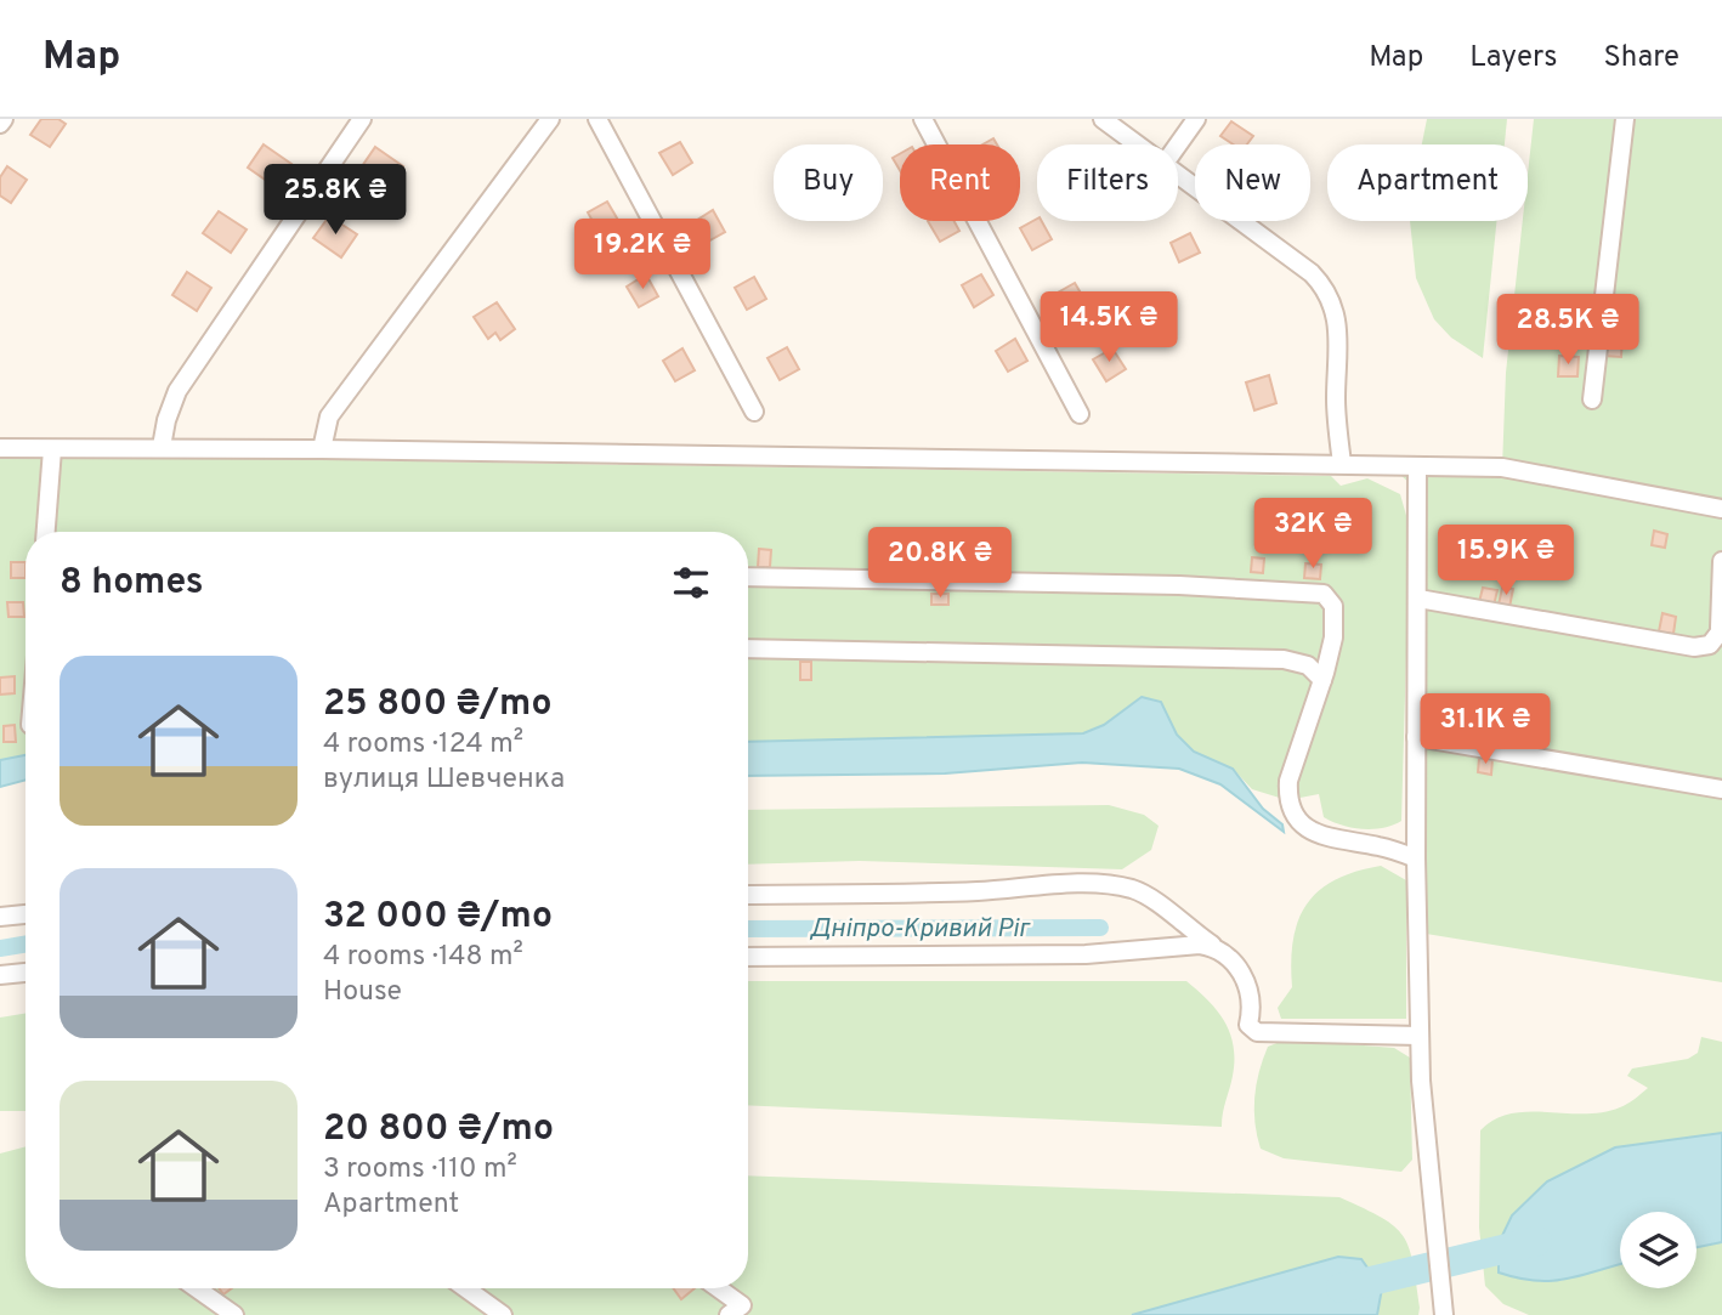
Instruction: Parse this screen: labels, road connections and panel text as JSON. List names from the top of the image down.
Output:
{
  "water": ["Дніпро-Кривий Ріг"],
  "page": {
    "header": "Map",
    "nav": ["Map", "Layers", "Share"],
    "chip": [
      "Buy",
      "Rent",
      "Filters",
      "New",
      "Apartment"
    ],
    "price": [
      "25.8K ₴",
      "19.2K ₴",
      "14.5K ₴",
      "28.5K ₴",
      "32K ₴",
      "15.9K ₴",
      "20.8K ₴",
      "31.1K ₴"
    ],
    "heading": "8 homes",
    "list": [
      {
        "name": "25 800 ₴/mo",
        "note": "4 rooms · 124 m² · вулиця Шевченка"
      },
      {
        "name": "32 000 ₴/mo",
        "note": "4 rooms · 148 m² · House"
      },
      {
        "name": "20 800 ₴/mo",
        "note": "3 rooms · 110 m² · Apartment"
      }
    ]
  }
}
